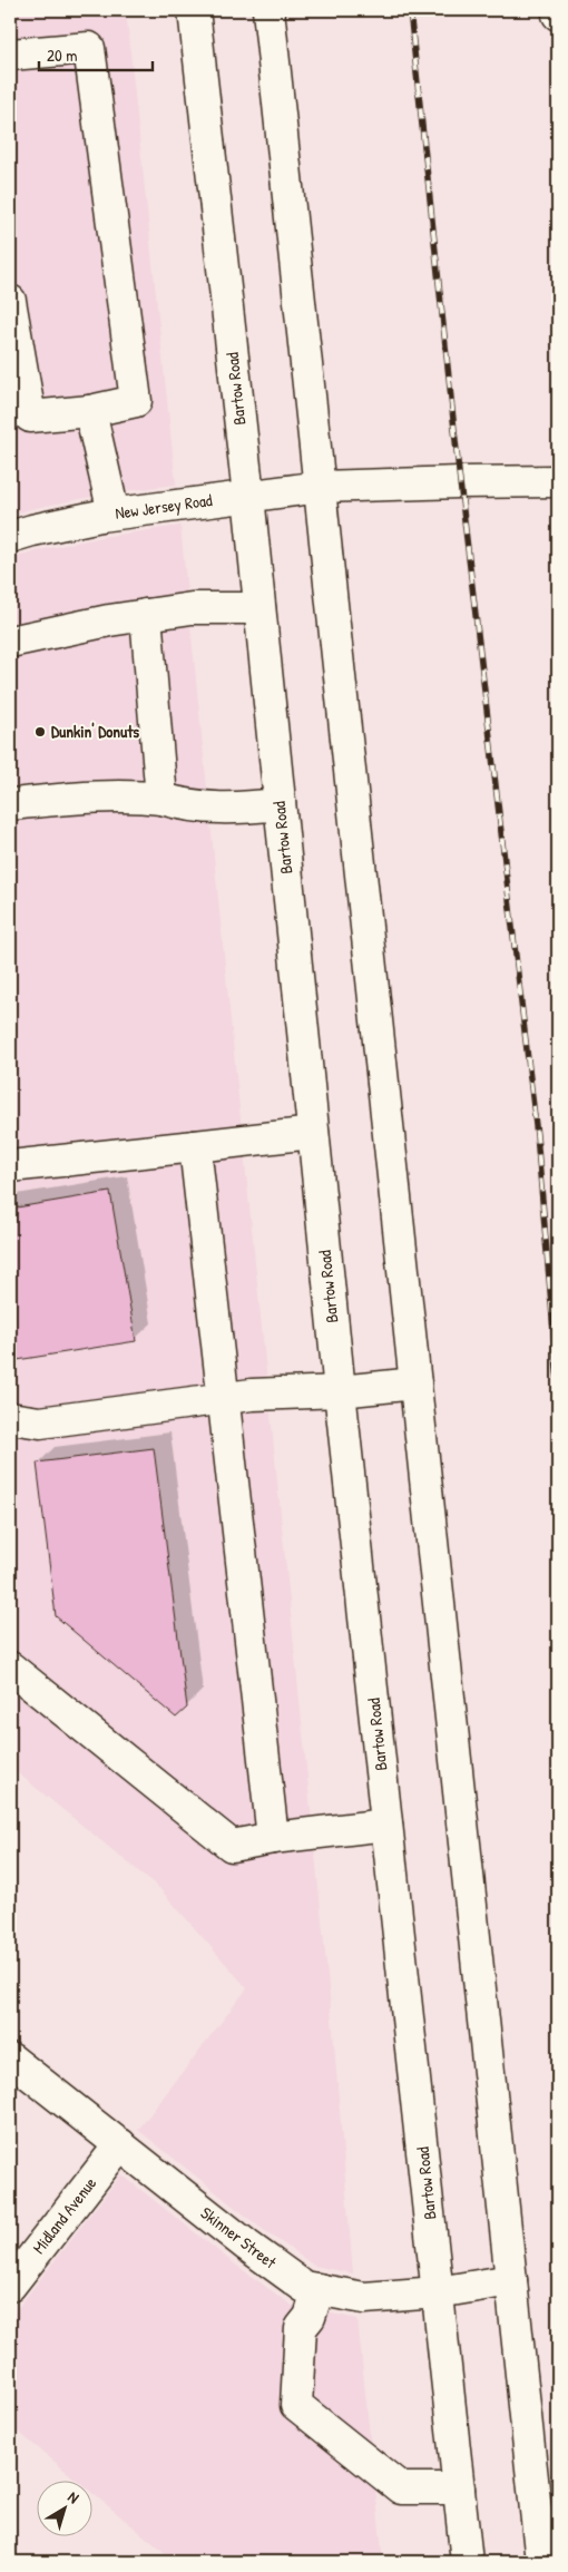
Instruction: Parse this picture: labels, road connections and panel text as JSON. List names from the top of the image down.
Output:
{
  "streets": {
    "main road": [
      "Bartow Road",
      "New Jersey Road",
      "Midland Avenue",
      "Skinner Street"
    ]
  },
  "crossings": [
    ["Bartow Road", "New Jersey Road"],
    ["Bartow Road", "Skinner Street"],
    ["Midland Avenue", "Skinner Street"]
  ],
  "places": ["Dunkin' Donuts"],
  "scale_bar": "20 m",
  "north": "top right"
}
